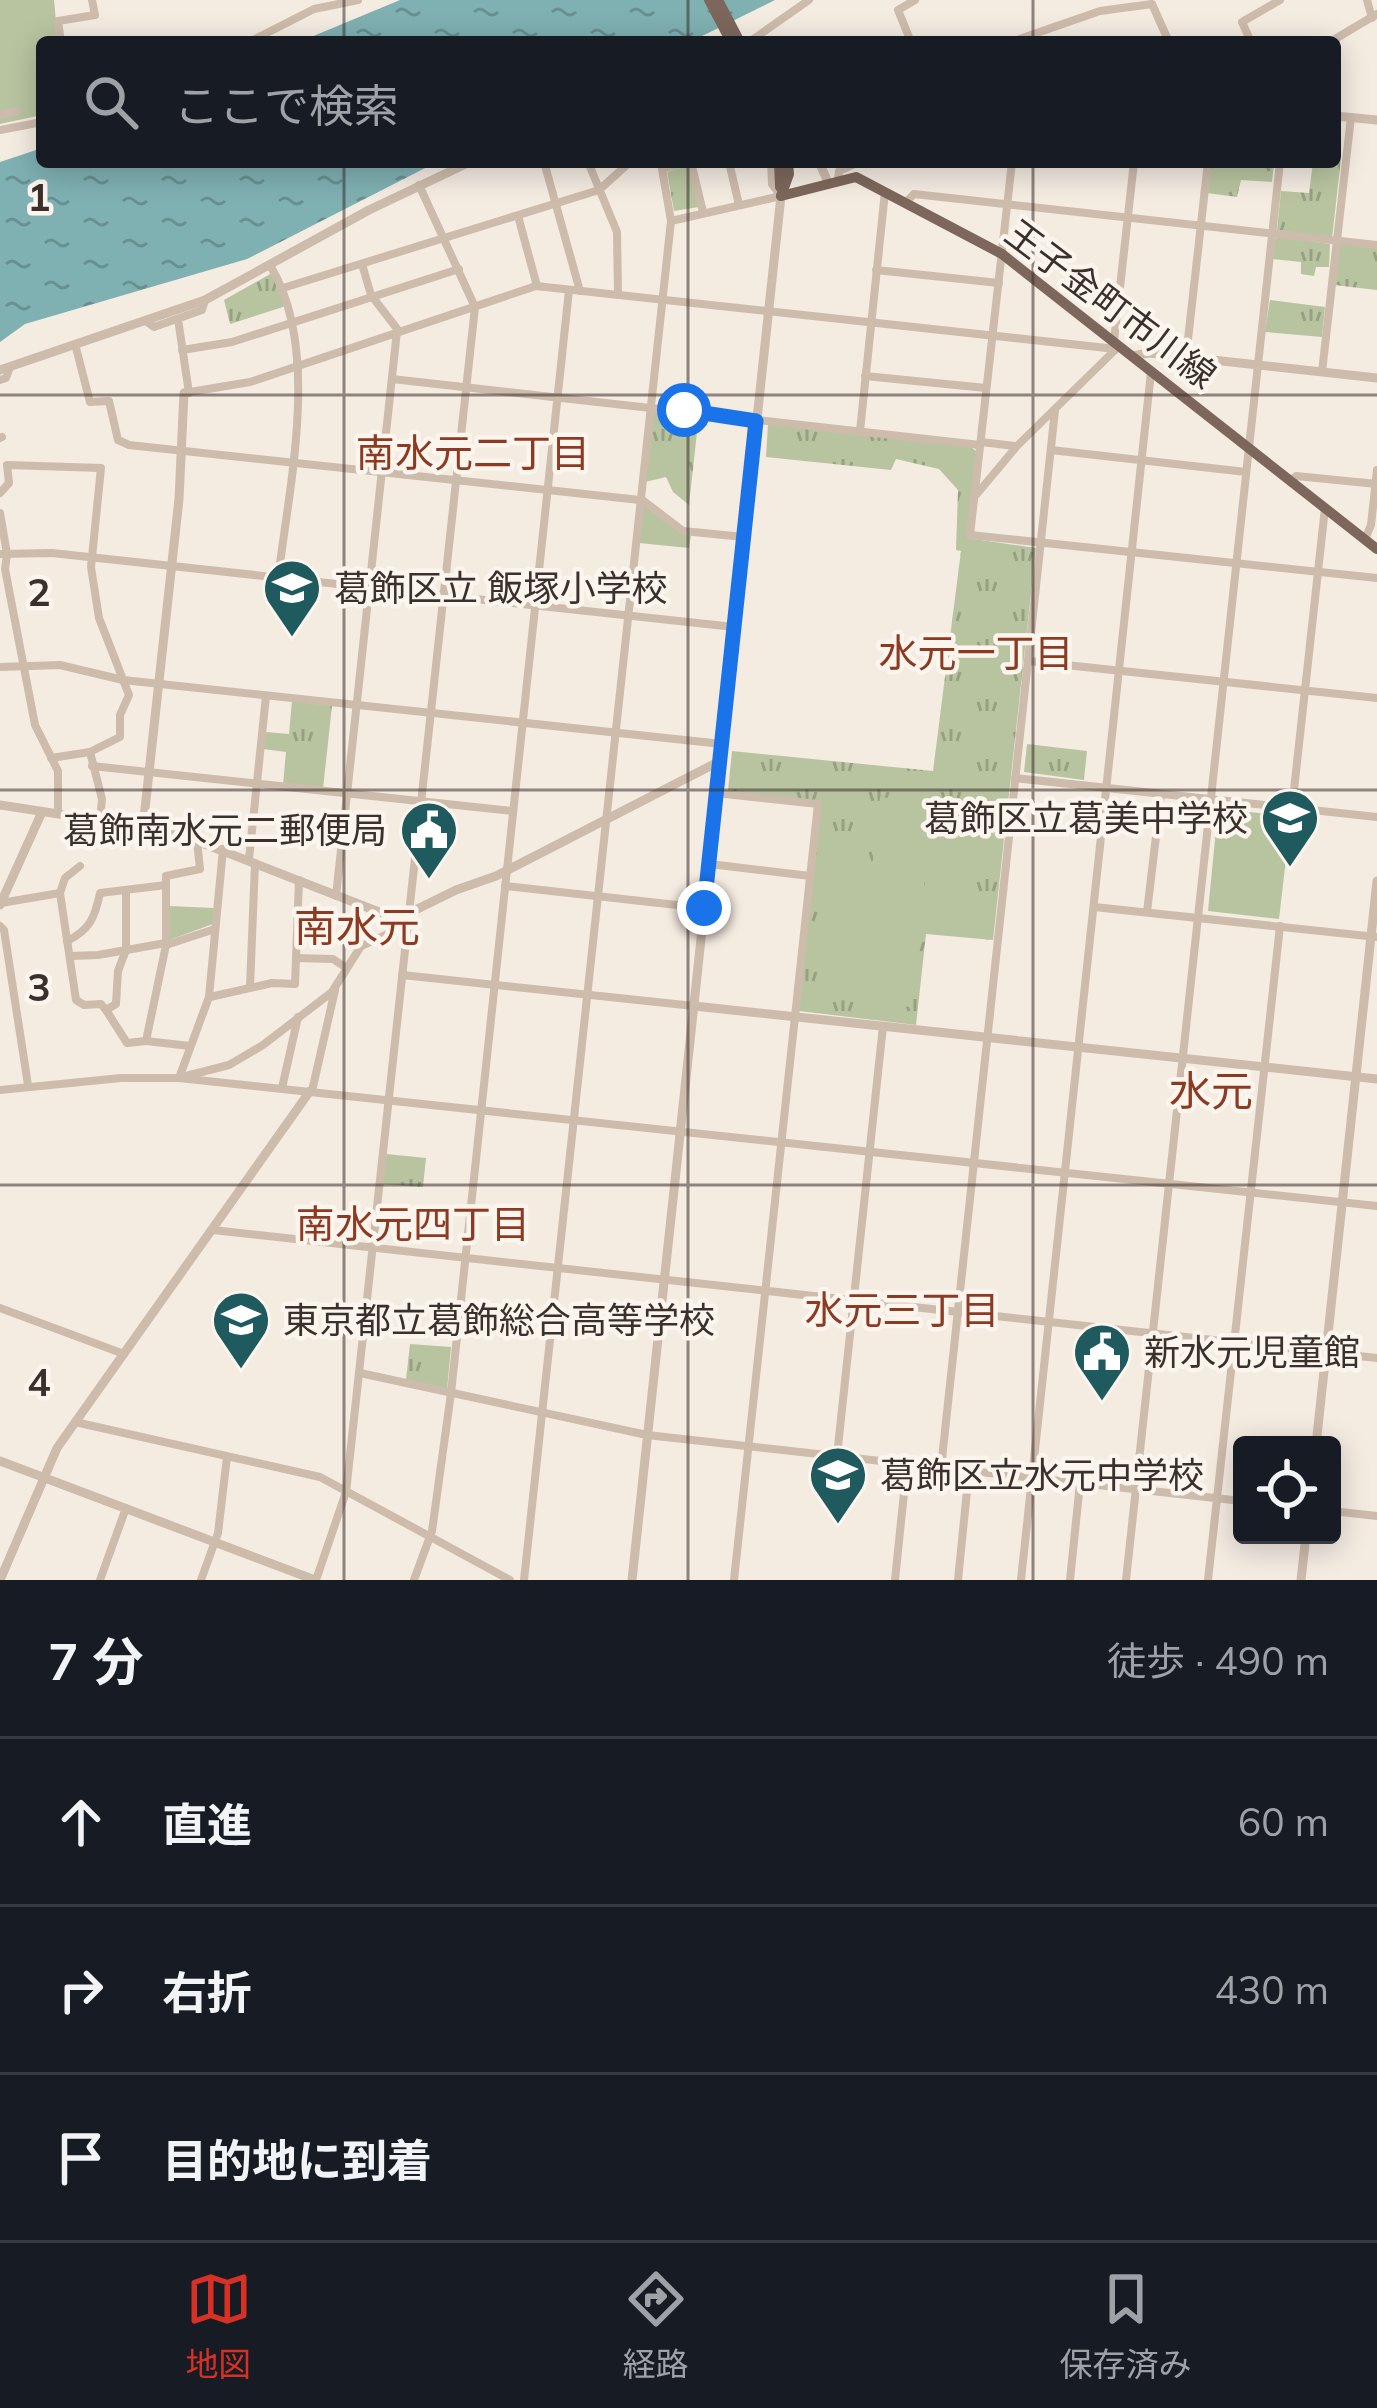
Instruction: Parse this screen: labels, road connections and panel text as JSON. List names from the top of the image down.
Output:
{
  "streets": {
    "main road": ["王子金町市川線"]
  },
  "districts": [
    "南水元二丁目",
    "水元一丁目",
    "南水元",
    "水元",
    "南水元四丁目",
    "水元三丁目"
  ],
  "places": {
    "school or university": [
      "葛飾区立 飯塚小学校",
      "葛飾区立葛美中学校",
      "東京都立葛飾総合高等学校",
      "葛飾区立水元中学校"
    ],
    "public building": ["葛飾南水元二郵便局", "新水元児童館"]
  },
  "page": {
    "search": "ここで検索",
    "heading": ["7 分", "徒歩 · 490 m"],
    "list": [
      ["直進", "60 m"],
      ["右折", "430 m"],
      "目的地に到着"
    ],
    "nav": ["地図", "経路", "保存済み"]
  },
  "grid": {
    "rows": [
      "1",
      "2",
      "3",
      "4"
    ]
  }
}
